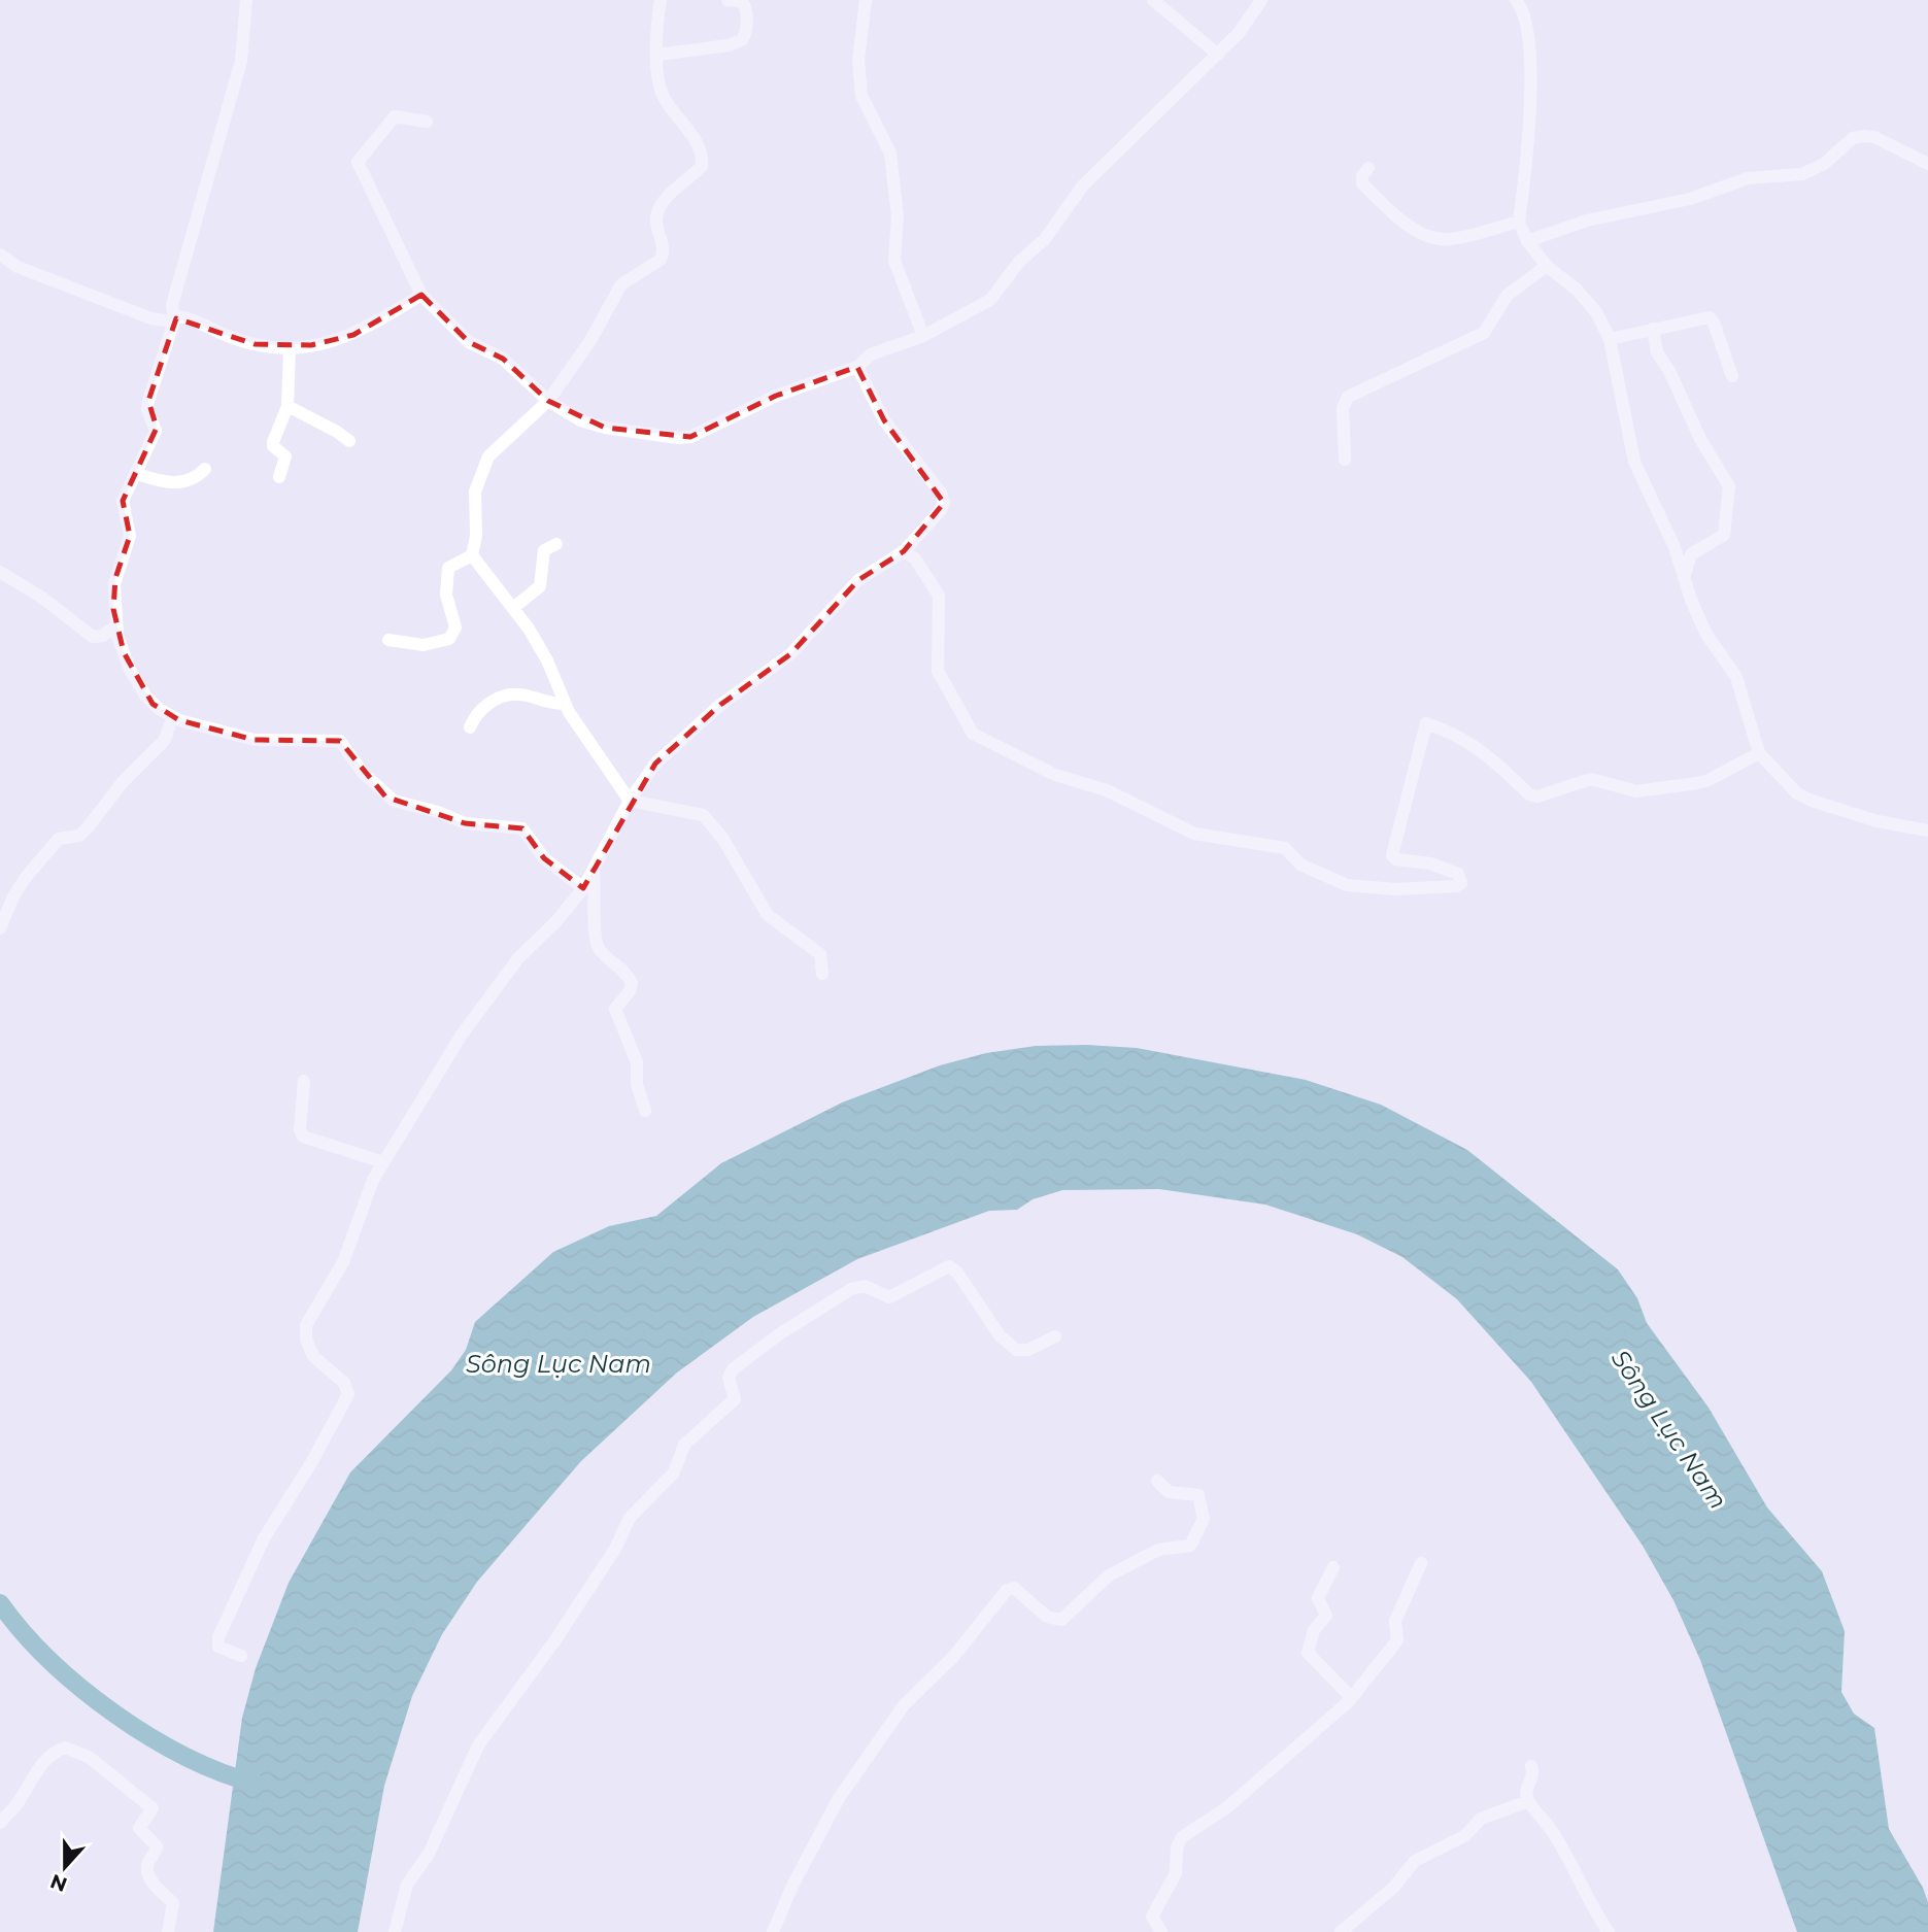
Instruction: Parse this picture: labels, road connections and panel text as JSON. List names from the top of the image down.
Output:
{
  "water": ["Sông Lục Nam"],
  "north": "bottom"
}
